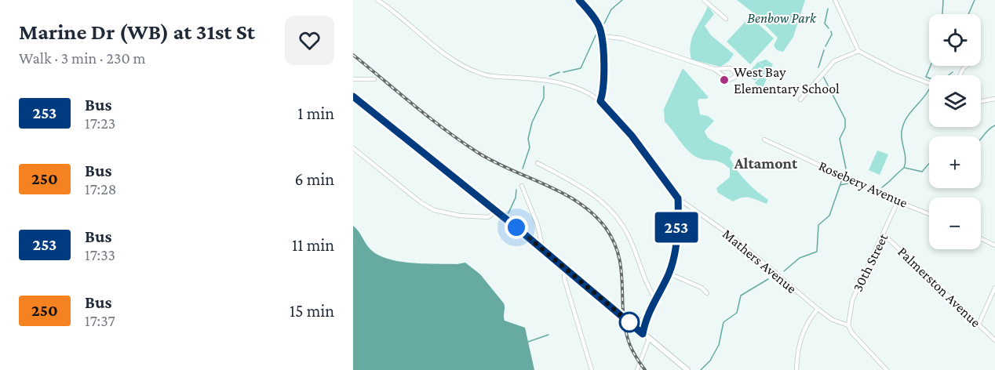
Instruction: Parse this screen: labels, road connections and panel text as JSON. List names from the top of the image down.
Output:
{
  "streets": {
    "main road": ["Mathers Avenue"],
    "street": ["Rosebery Avenue", "30th Street", "Palmerston Avenue"]
  },
  "crossings": [
    ["Rosebery Avenue", "30th Street"],
    ["Mathers Avenue", "30th Street"],
    ["30th Street", "Palmerston Avenue"]
  ],
  "districts": ["Altamont"],
  "parks": ["Benbow Park"],
  "places": ["West Bay Elementary School"],
  "lines": ["bus line 253"],
  "page": {
    "heading": ["Marine Dr (WB) at 31st St", "Walk · 3 min · 230 m"],
    "on_map": "253",
    "map_buttons": ["+", "−"],
    "list": [
      {
        "mark": "253",
        "name": "Bus",
        "note": "17:23",
        "value": "1 min"
      },
      {
        "mark": "250",
        "name": "Bus",
        "note": "17:28",
        "value": "6 min"
      },
      {
        "mark": "253",
        "name": "Bus",
        "note": "17:33",
        "value": "11 min"
      },
      {
        "mark": "250",
        "name": "Bus",
        "note": "17:37",
        "value": "15 min"
      }
    ]
  }
}
